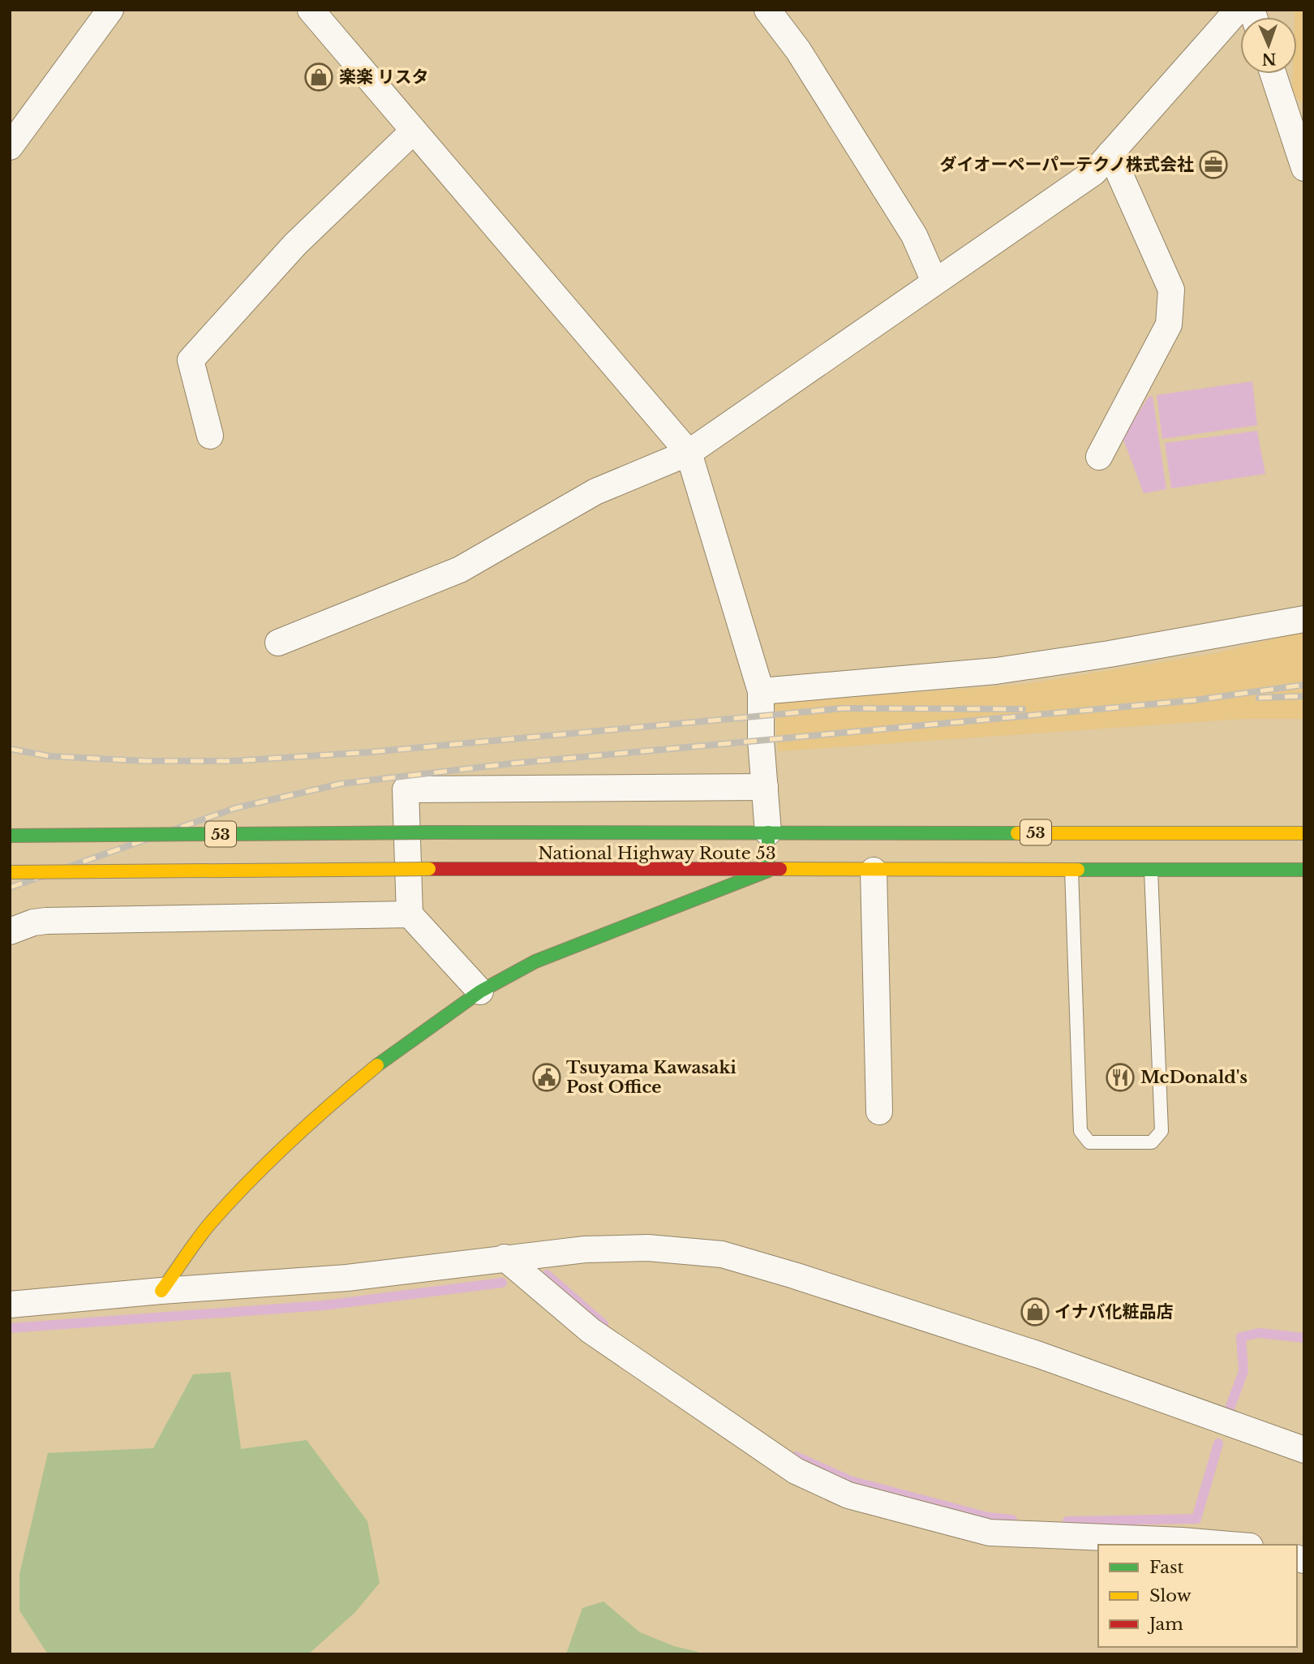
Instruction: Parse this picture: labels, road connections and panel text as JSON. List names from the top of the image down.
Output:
{
  "streets": {
    "main road": ["53", "National Highway Route 53"]
  },
  "places": {
    "shop": ["楽楽 リスタ", "イナバ化粧品店"],
    "office": ["ダイオーペーパーテクノ株式会社"],
    "public building": ["Tsuyama Kawasaki Post Office"],
    "restaurant": ["McDonald's"]
  },
  "legend": ["Fast", "Slow", "Jam"],
  "north": "bottom"
}
